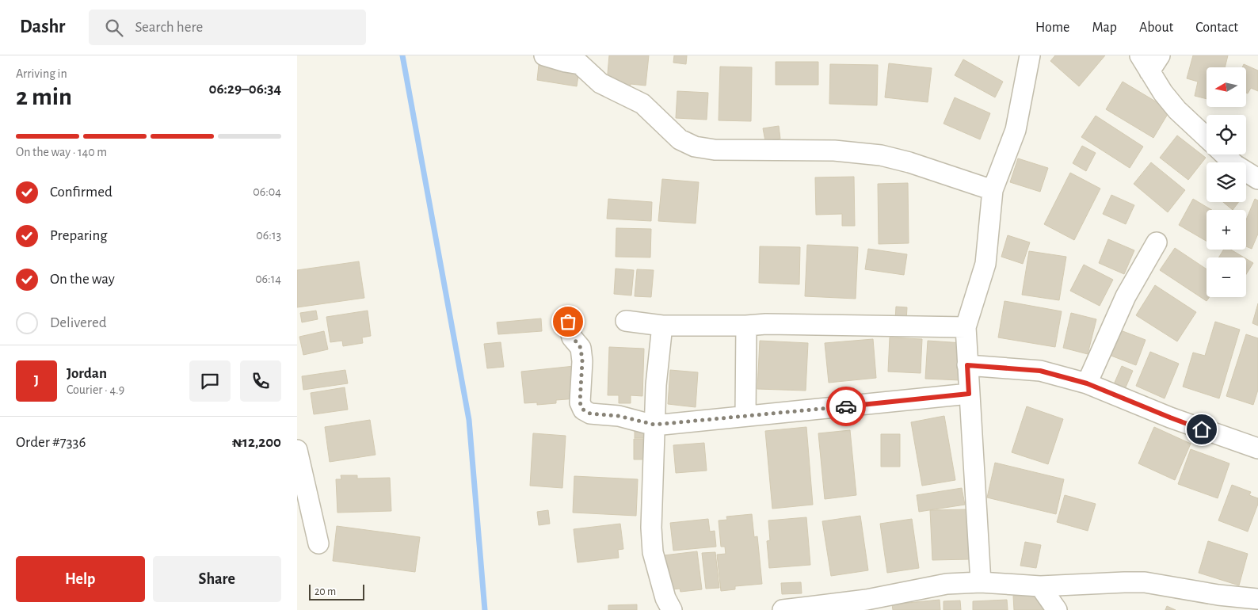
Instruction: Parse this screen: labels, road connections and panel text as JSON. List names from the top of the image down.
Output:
{
  "scale_bar": "20 m",
  "north": "left",
  "page": {
    "header": "Dashr",
    "search": "Search here",
    "nav": [
      "Home",
      "Map",
      "About",
      "Contact"
    ],
    "heading": ["2 min", "Arriving in", "06:29–06:34"],
    "panel": [
      "Jordan",
      "Courier · 4.9",
      "Order #7336",
      "₦12,200"
    ],
    "map_buttons": ["+", "−"],
    "bar": "On the way · 140 m",
    "list": [
      ["Confirmed", "06:04"],
      ["Preparing", "06:13"],
      ["On the way", "06:14"],
      "Delivered"
    ],
    "round": "J",
    "buttons": ["Help", "Share"],
    "scale": "20 m"
  }
}
